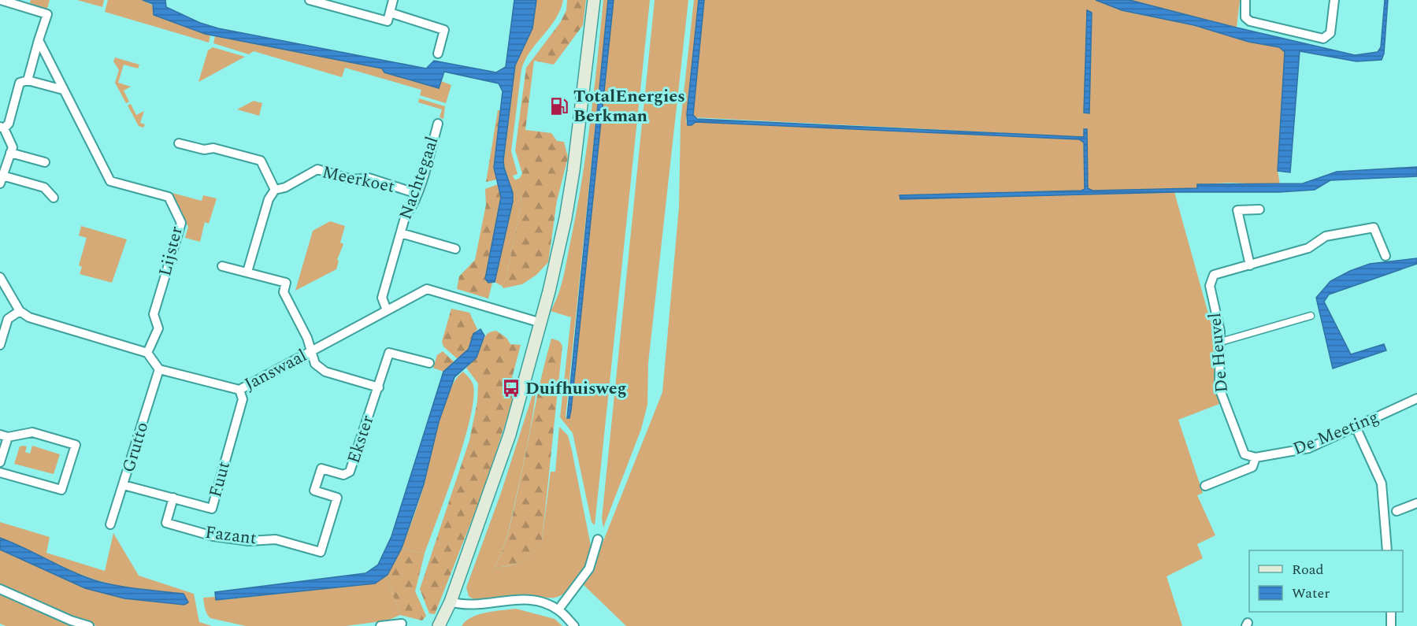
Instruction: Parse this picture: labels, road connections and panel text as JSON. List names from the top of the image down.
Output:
{
  "streets": {
    "street": [
      "Nachtegaal",
      "Meerkoet",
      "Lijster",
      "De Heuvel",
      "Janswaal",
      "De Meeting",
      "Ekster",
      "Grutto",
      "Fuut",
      "Fazant"
    ]
  },
  "crossings": [
    ["Nachtegaal", "Meerkoet"],
    ["Nachtegaal", "Janswaal"],
    ["De Heuvel", "De Meeting"],
    ["Janswaal", "Grutto"],
    ["Janswaal", "Fuut"],
    ["Ekster", "Fazant"],
    ["Grutto", "Fuut"],
    ["Fuut", "Fazant"]
  ],
  "places": {
    "fuel station": ["TotalEnergies Berkman"],
    "bus stop": ["Duifhuisweg"]
  },
  "legend": ["Road", "Water"]
}
